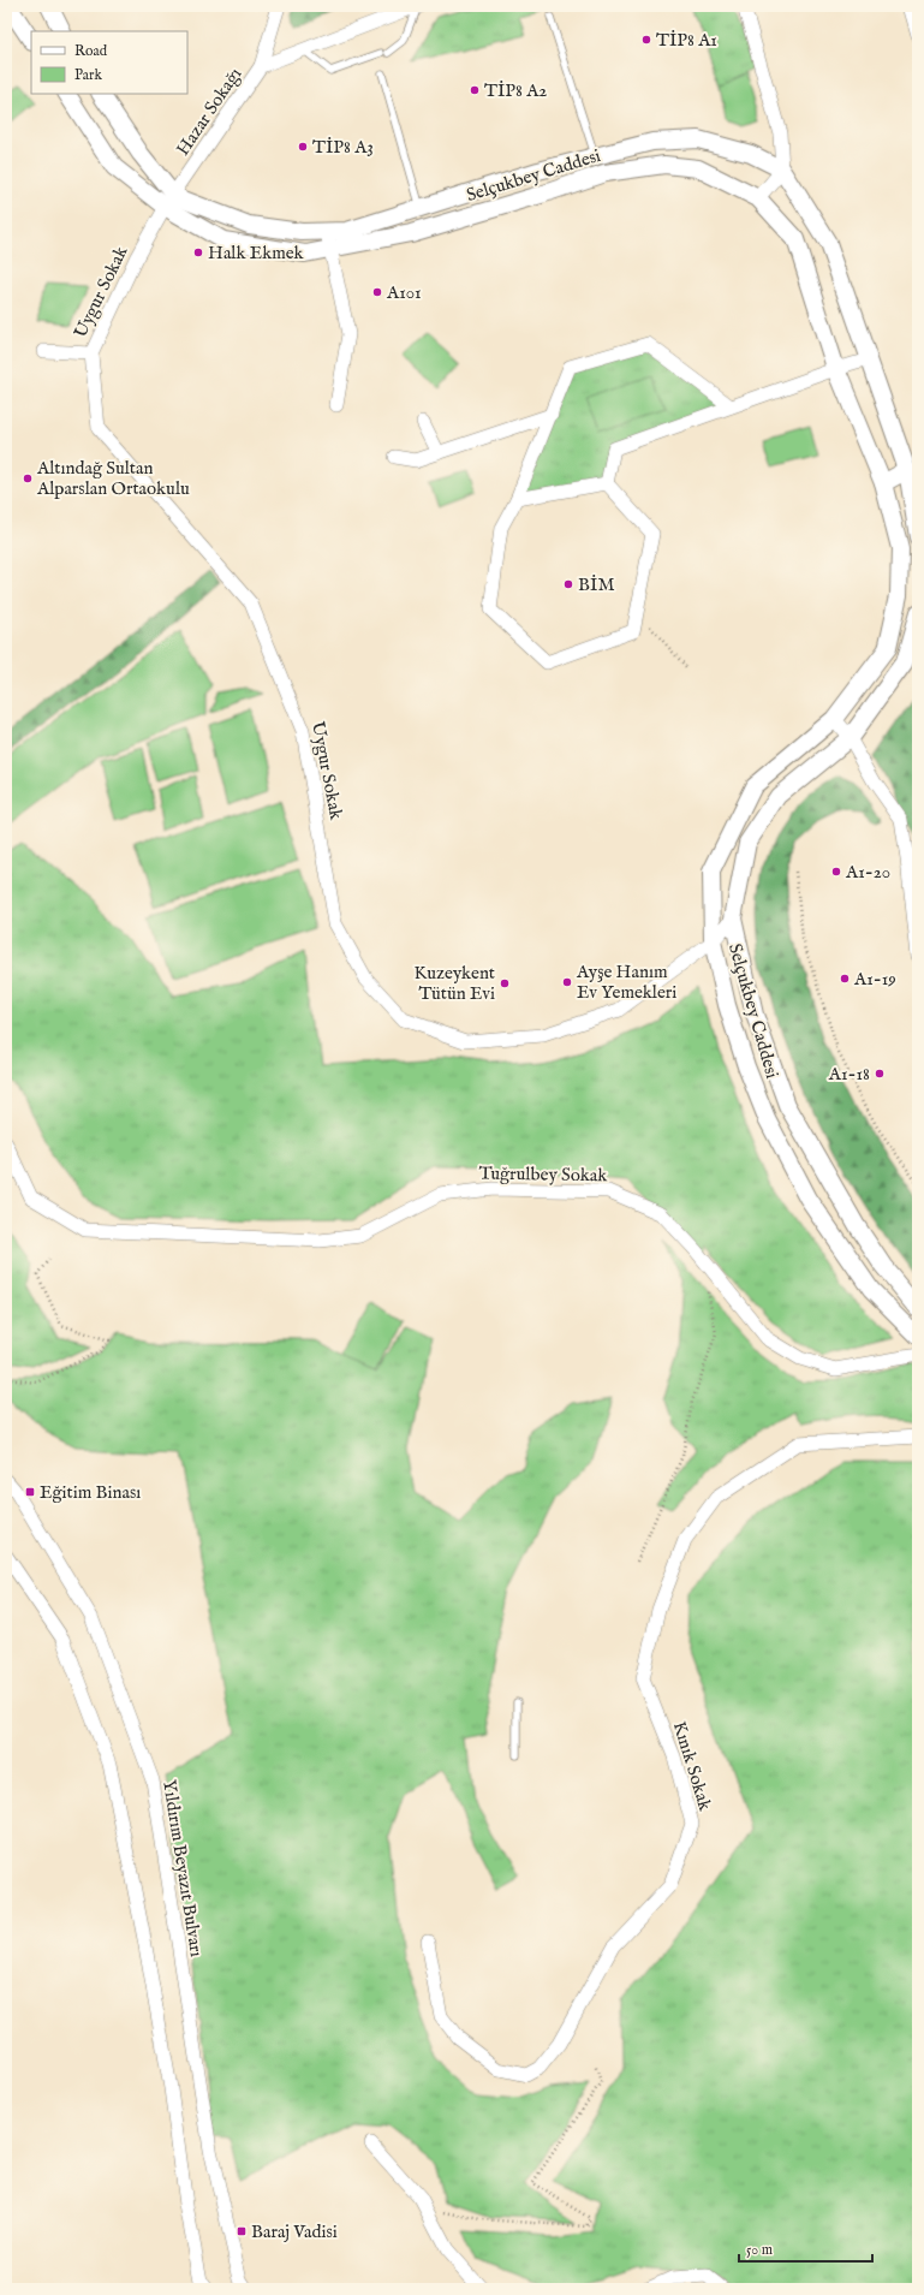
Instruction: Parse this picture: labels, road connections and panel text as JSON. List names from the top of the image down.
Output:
{
  "streets": {
    "street": [
      "Hazar Sokağı",
      "Selçukbey Caddesi",
      "Uygur Sokak",
      "Tuğrulbey Sokak",
      "Kınık Sokak",
      "Yıldırım Beyazıt Bulvarı"
    ]
  },
  "crossings": [
    ["Hazar Sokağı", "Selçukbey Caddesi"],
    ["Hazar Sokağı", "Uygur Sokak"],
    ["Selçukbey Caddesi", "Uygur Sokak"]
  ],
  "places": {
    "other": [
      "TİP8 A1",
      "TİP8 A2",
      "TİP8 A3",
      "Halk Ekmek",
      "A101",
      "Altındağ Sultan Alparslan Ortaokulu",
      "BİM",
      "A1-20",
      "A1-19",
      "Ayşe Hanım Ev Yemekleri",
      "Kuzeykent Tütün Evi",
      "A1-18"
    ],
    "transit": ["Eğitim Binası", "Baraj Vadisi"]
  },
  "legend": ["Road", "Park"],
  "scale_bar": "50 m"
}
